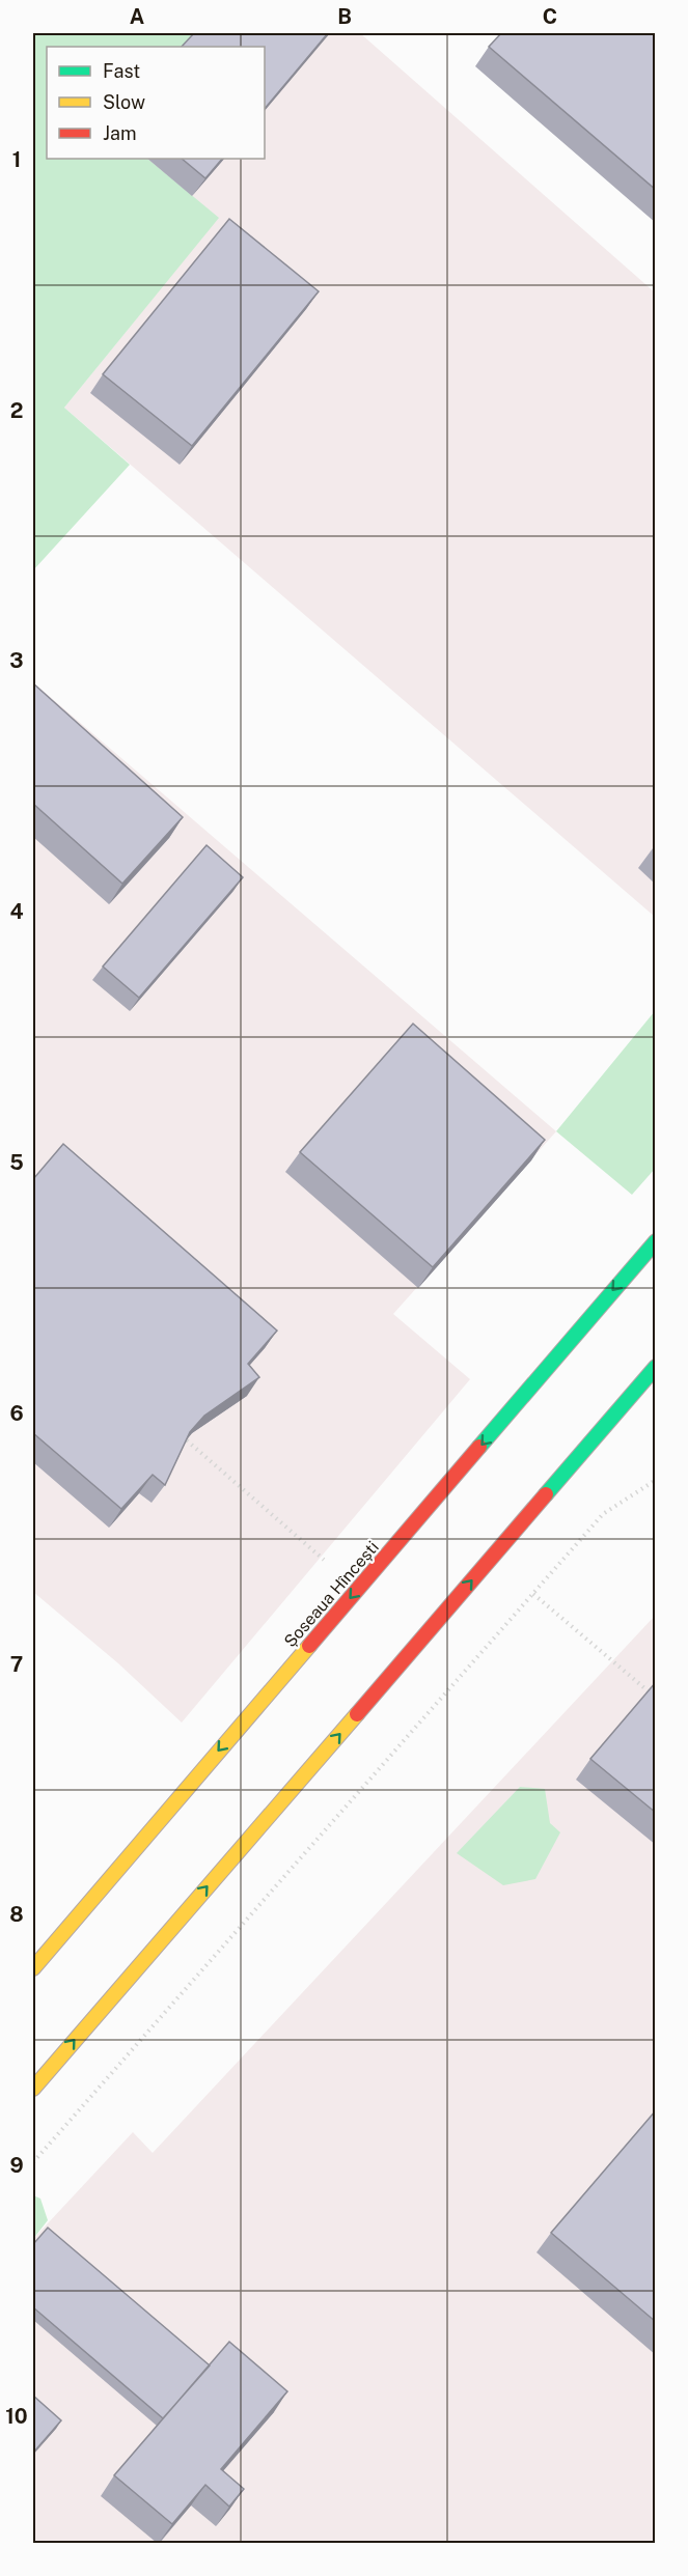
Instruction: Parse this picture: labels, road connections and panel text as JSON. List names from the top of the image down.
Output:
{
  "streets": {
    "highway": ["Șoseaua Hîncești"]
  },
  "legend": ["Fast", "Slow", "Jam"],
  "grid": {
    "columns": ["A", "B", "C"],
    "rows": [
      "1",
      "2",
      "3",
      "4",
      "5",
      "6",
      "7",
      "8",
      "9",
      "10"
    ]
  }
}
